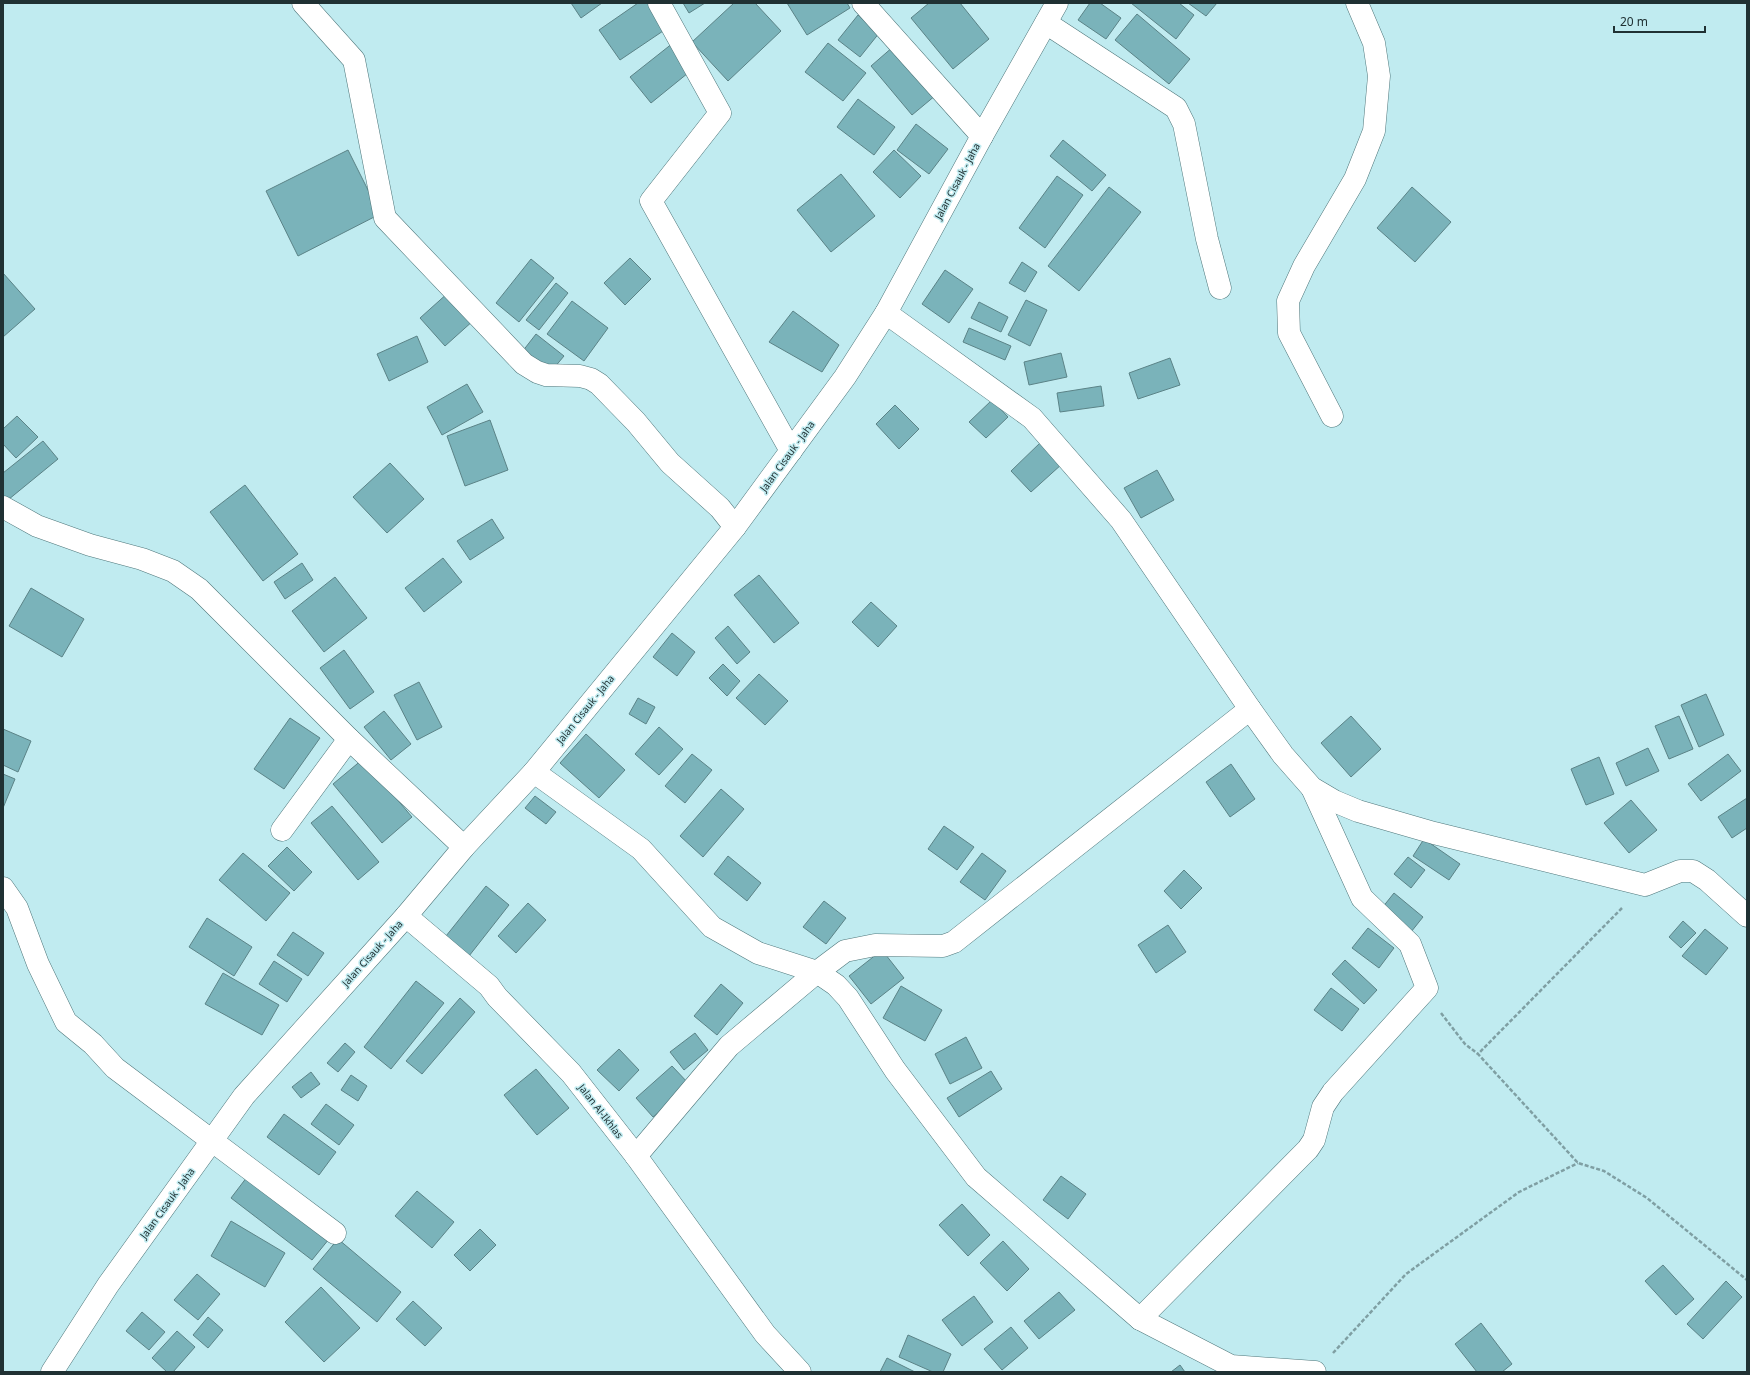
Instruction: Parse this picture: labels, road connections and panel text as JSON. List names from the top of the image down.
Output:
{
  "streets": {
    "street": ["Jalan Cisauk - Jaha", "Jalan Al-Ikhlas"]
  },
  "crossings": [
    ["Jalan Cisauk - Jaha", "Jalan Al-Ikhlas"]
  ],
  "scale_bar": "20 m"
}
